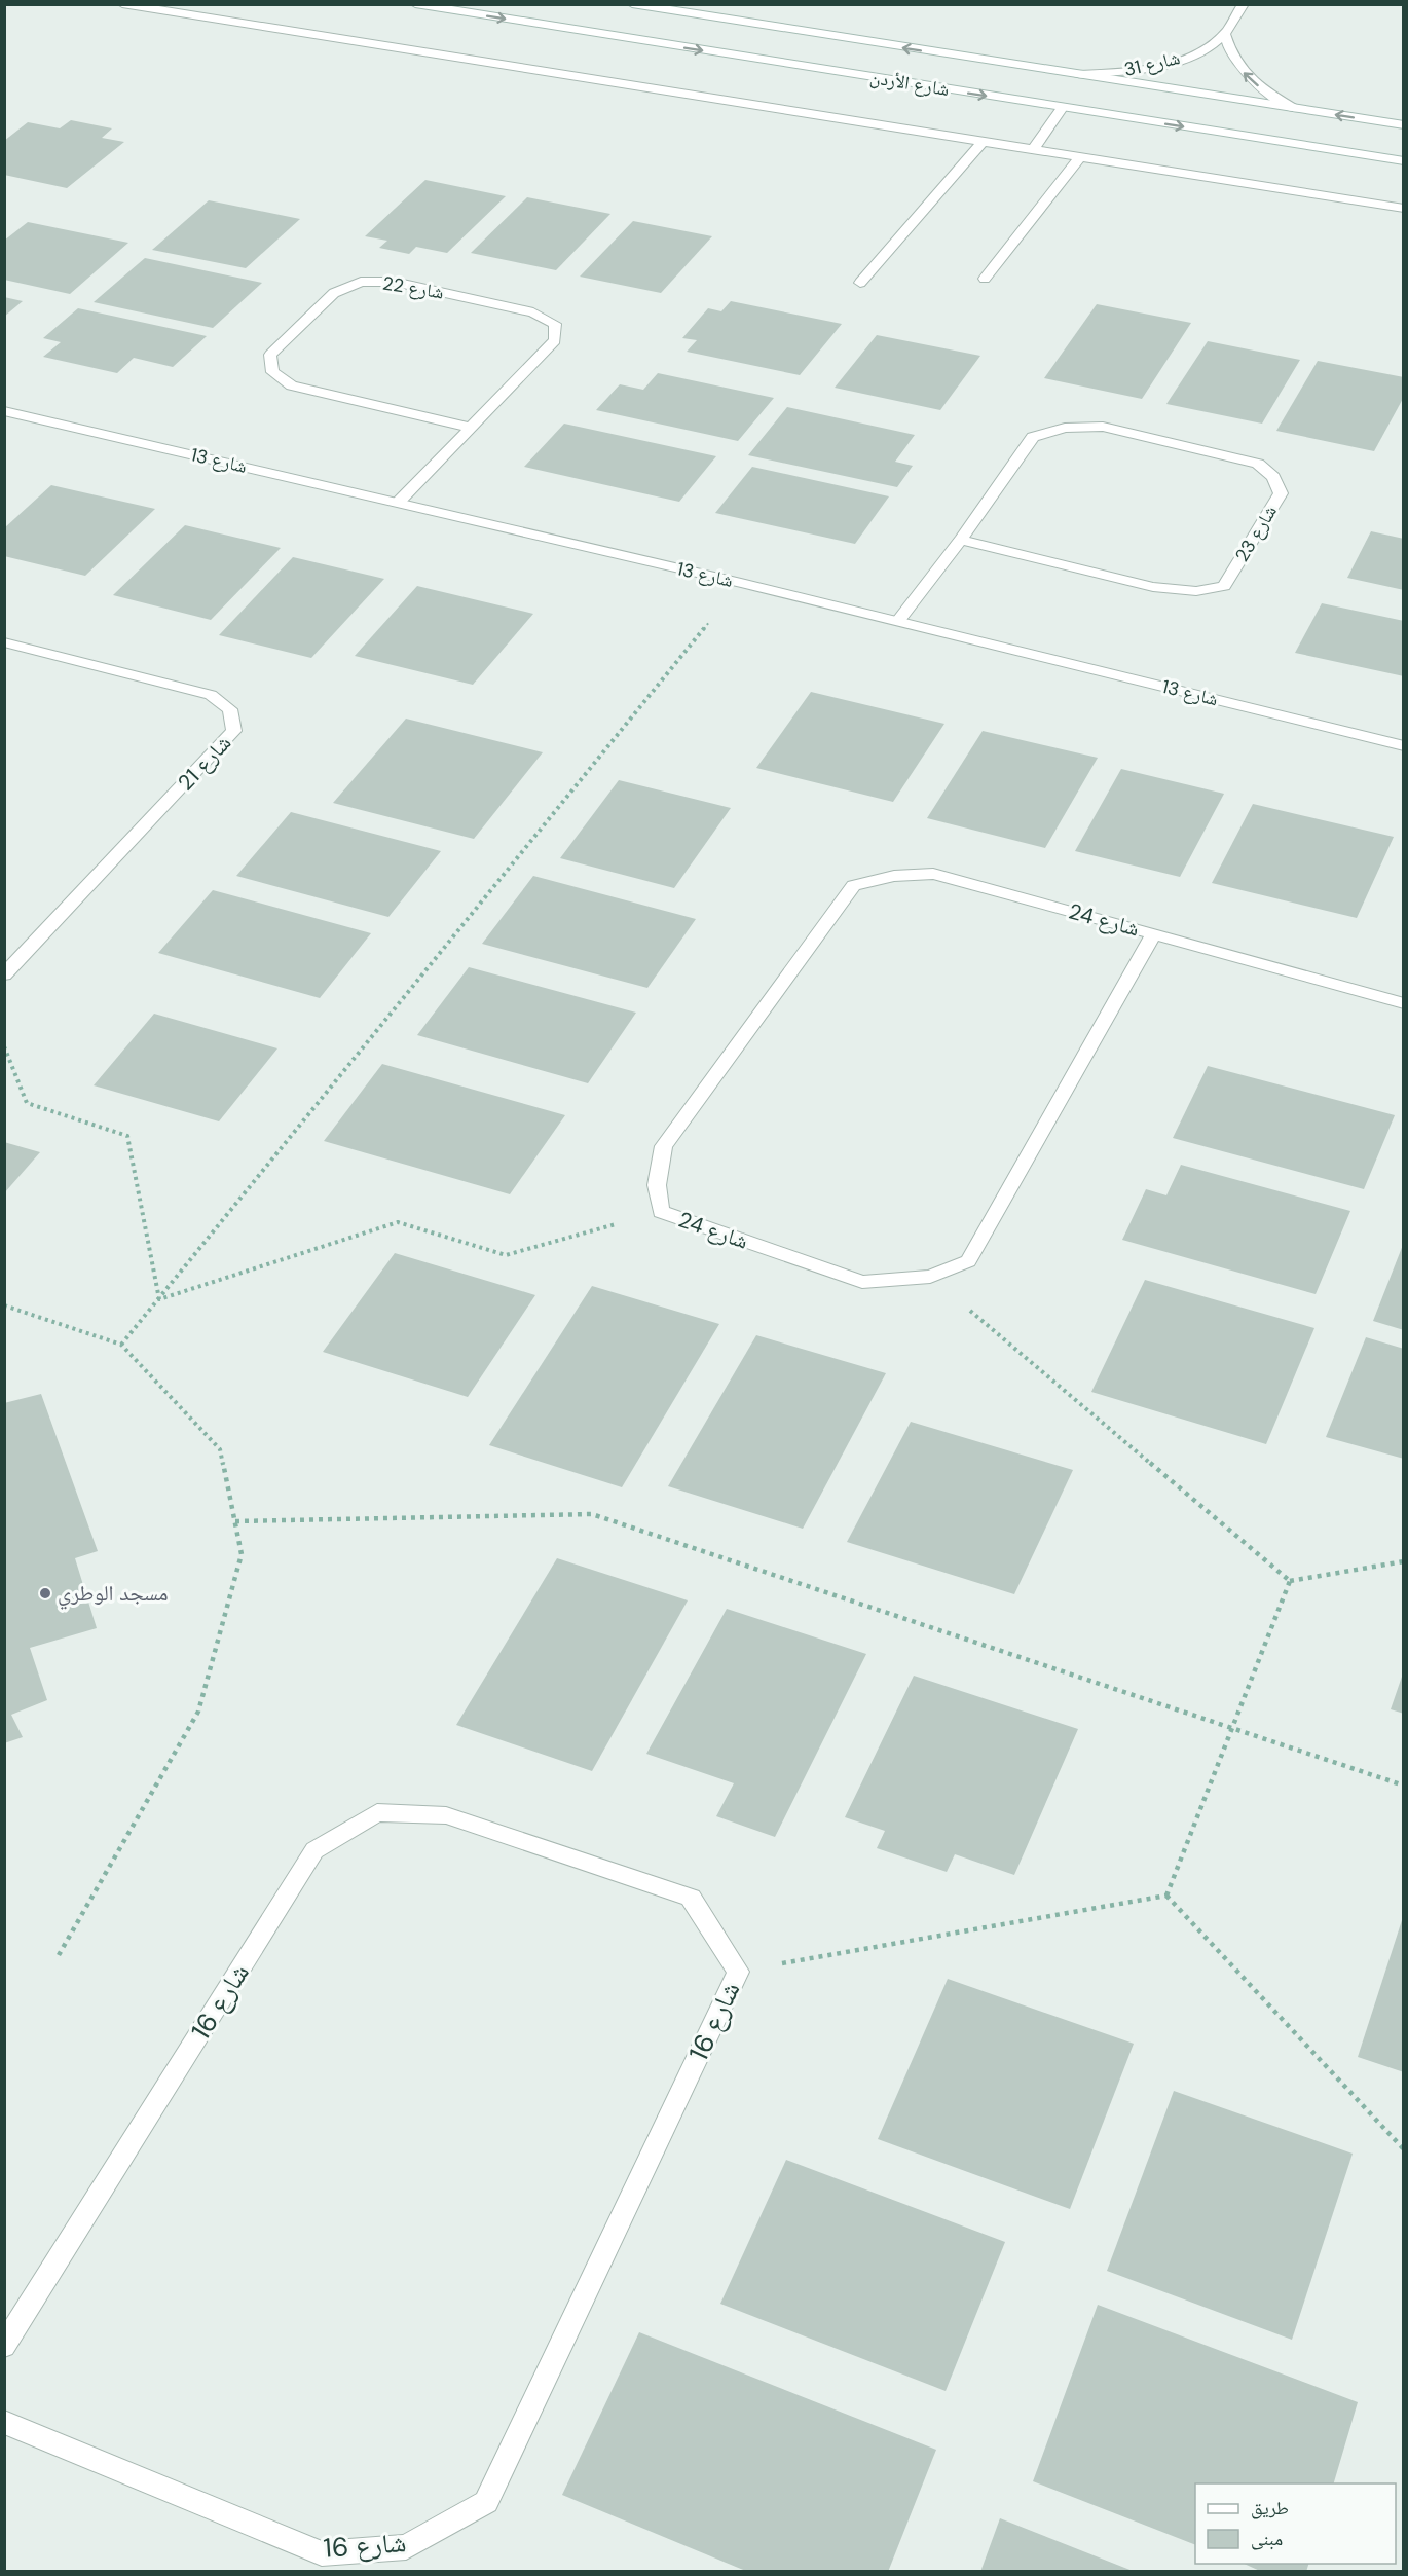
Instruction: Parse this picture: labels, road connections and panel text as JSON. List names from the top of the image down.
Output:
{
  "streets": {
    "street": [
      "شارع 31",
      "شارع الأردن",
      "شارع 22",
      "شارع 13",
      "23 شارع",
      "شارع 21",
      "شارع 24",
      "شارع 16"
    ]
  },
  "crossings": [
    ["شارع 31", "شارع الأردن"],
    ["شارع 22", "شارع 13"],
    ["شارع 13", "23 شارع"]
  ],
  "places": ["مسجد الوطري"],
  "legend": ["طريق", "مبنى"]
}
